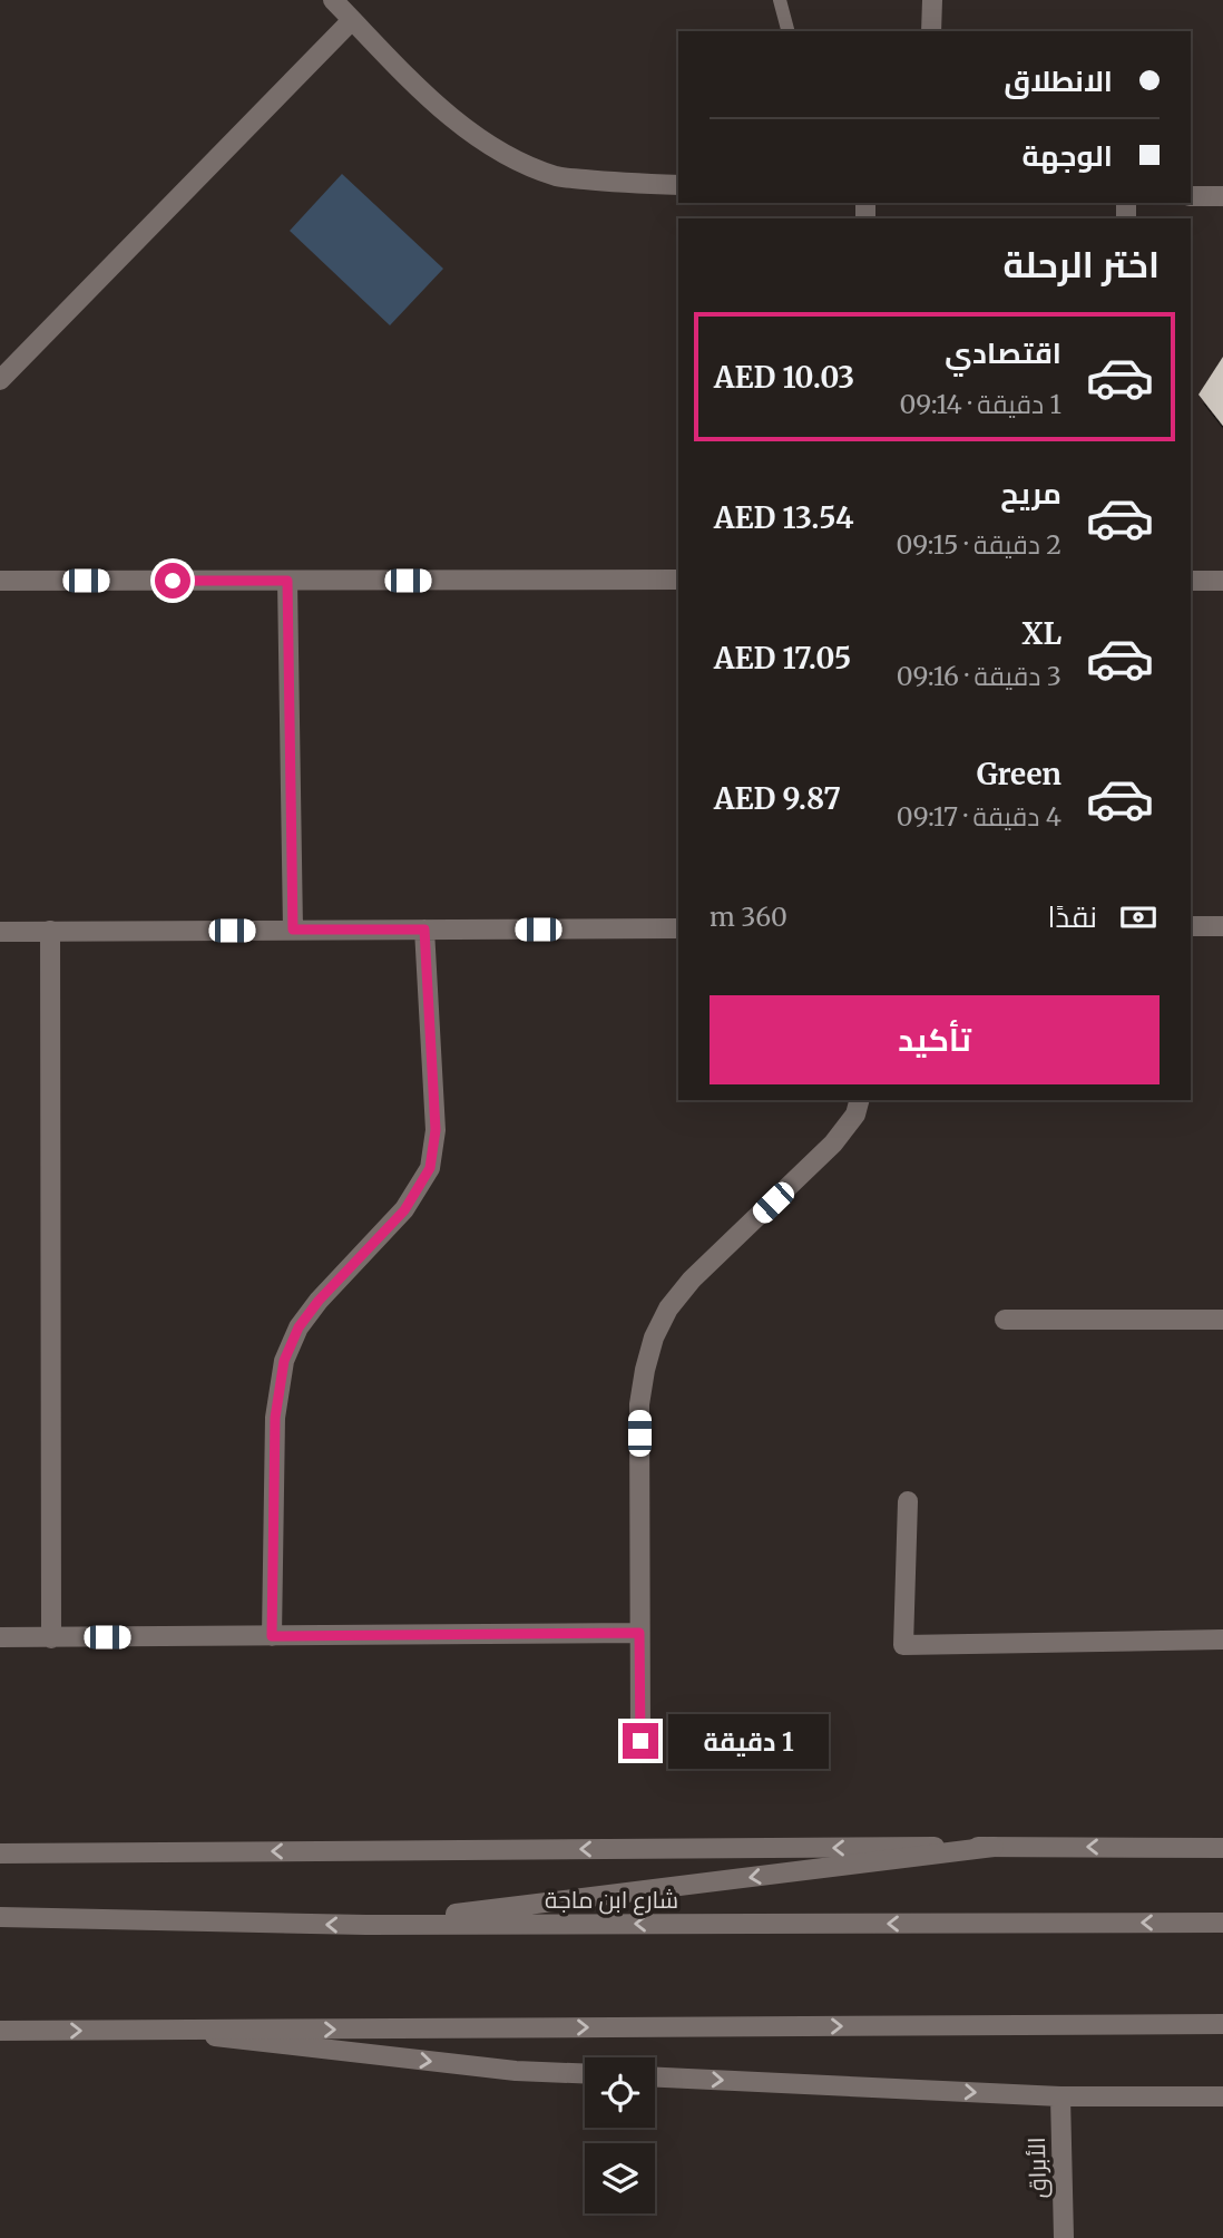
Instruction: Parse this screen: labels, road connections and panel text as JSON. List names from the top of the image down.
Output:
{
  "streets": {
    "street": ["شارع ابن ماجة", "الأبراق"]
  },
  "page": {
    "banner": ["الانطلاق", "الوجهة"],
    "heading": "اختر الرحلة",
    "list": [
      {
        "name": "اقتصادي",
        "note": "1 دقيقة · 09:14",
        "value": "AED 10.03"
      },
      {
        "name": "مريح",
        "note": "2 دقيقة · 09:15",
        "value": "AED 13.54"
      },
      {
        "name": "XL",
        "note": "3 دقيقة · 09:16",
        "value": "AED 17.05"
      },
      {
        "name": "Green",
        "note": "4 دقيقة · 09:17",
        "value": "AED 9.87"
      }
    ],
    "pay": ["نقدًا", "360 m"],
    "buttons": "تأكيد",
    "bubble": "1 دقيقة"
  }
}
